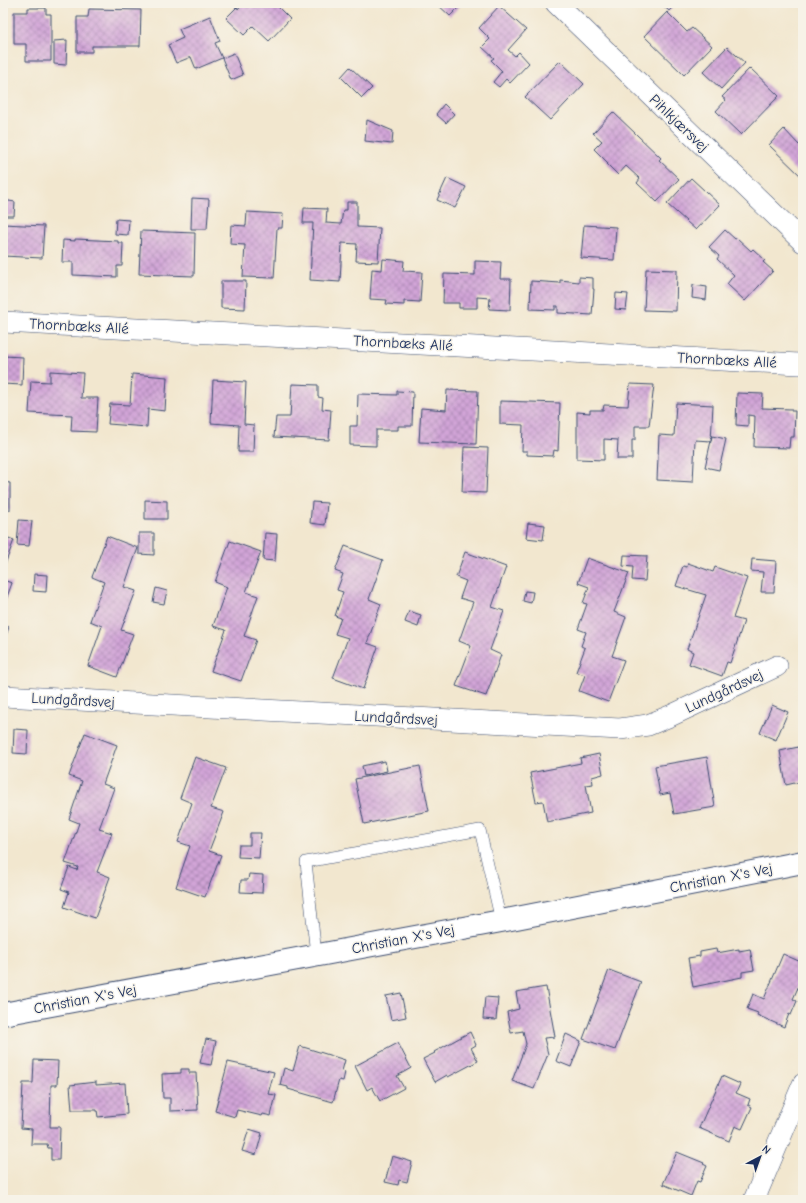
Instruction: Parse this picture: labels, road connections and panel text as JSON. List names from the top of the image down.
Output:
{
  "streets": {
    "street": [
      "Pihlkjærsvej",
      "Thornbæks Allé",
      "Lundgårdsvej",
      "Christian X's Vej"
    ]
  },
  "north": "top right"
}
